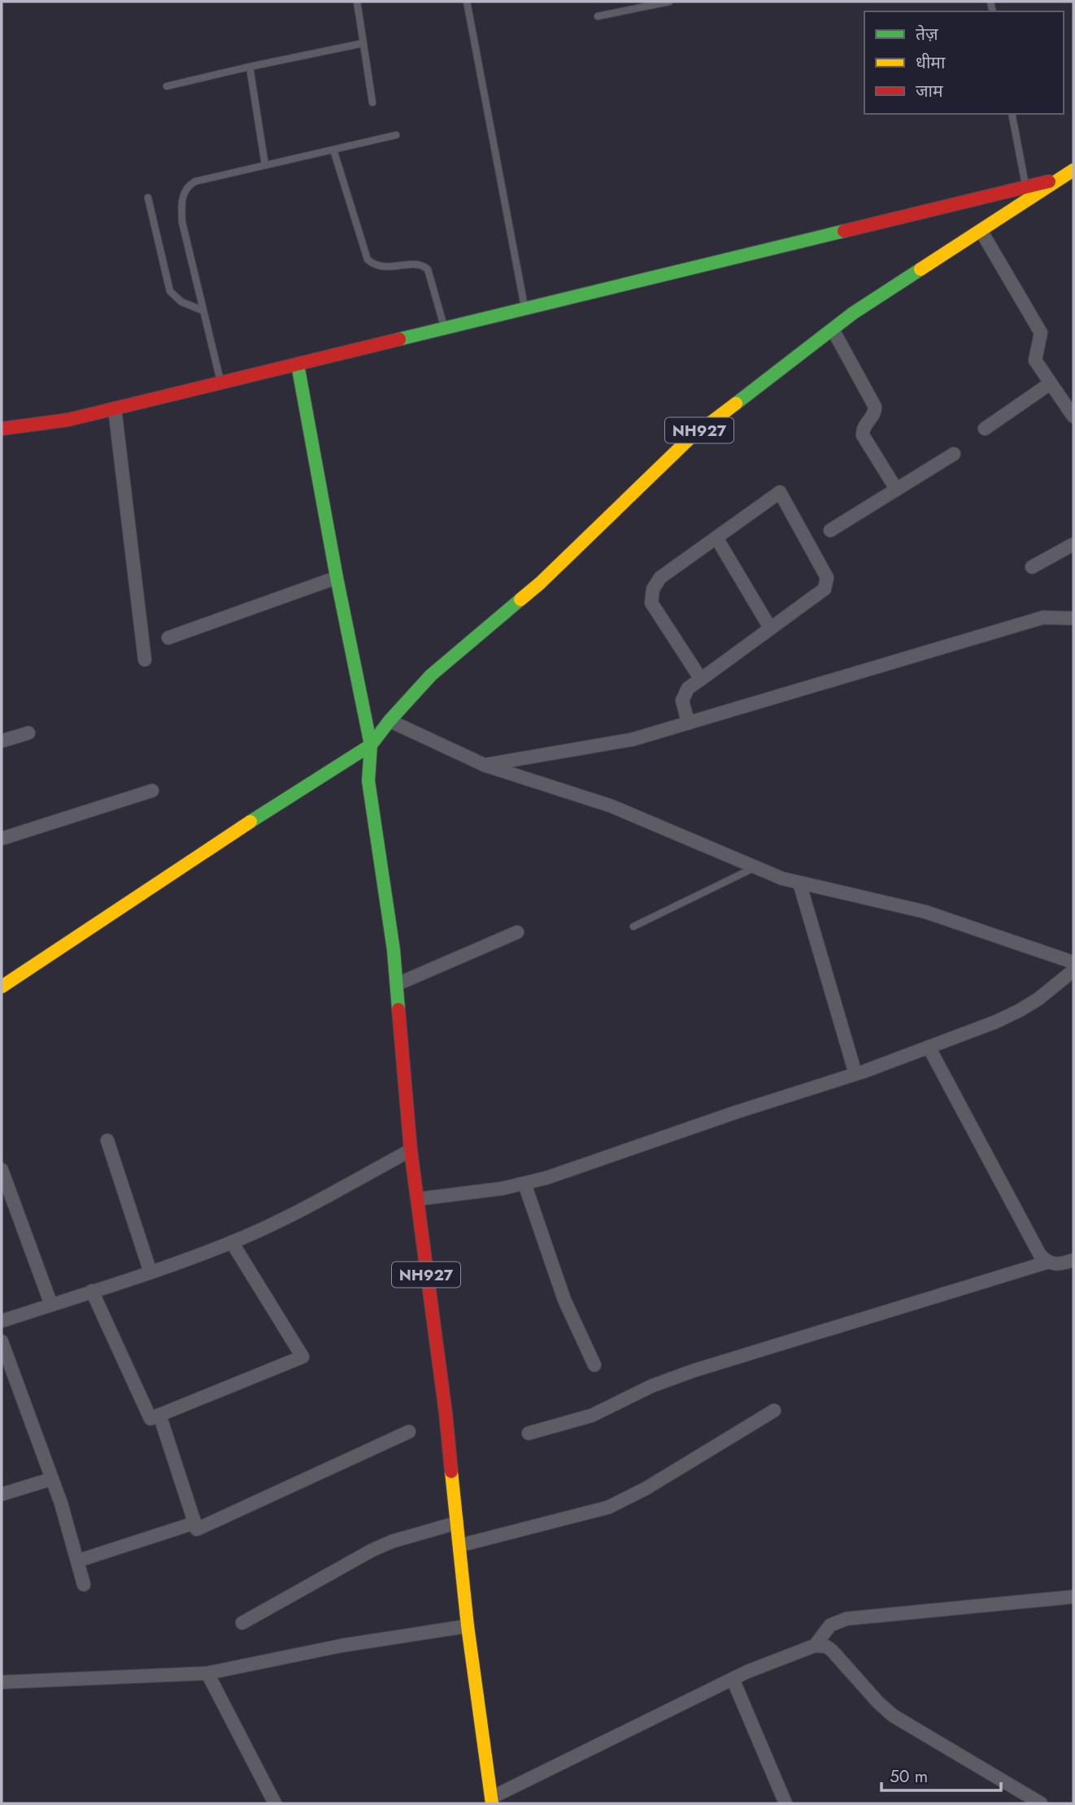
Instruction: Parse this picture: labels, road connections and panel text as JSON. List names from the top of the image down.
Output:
{
  "streets": {
    "main road": ["NH927"]
  },
  "legend": ["तेज़", "धीमा", "जाम"],
  "scale_bar": "50 m"
}
